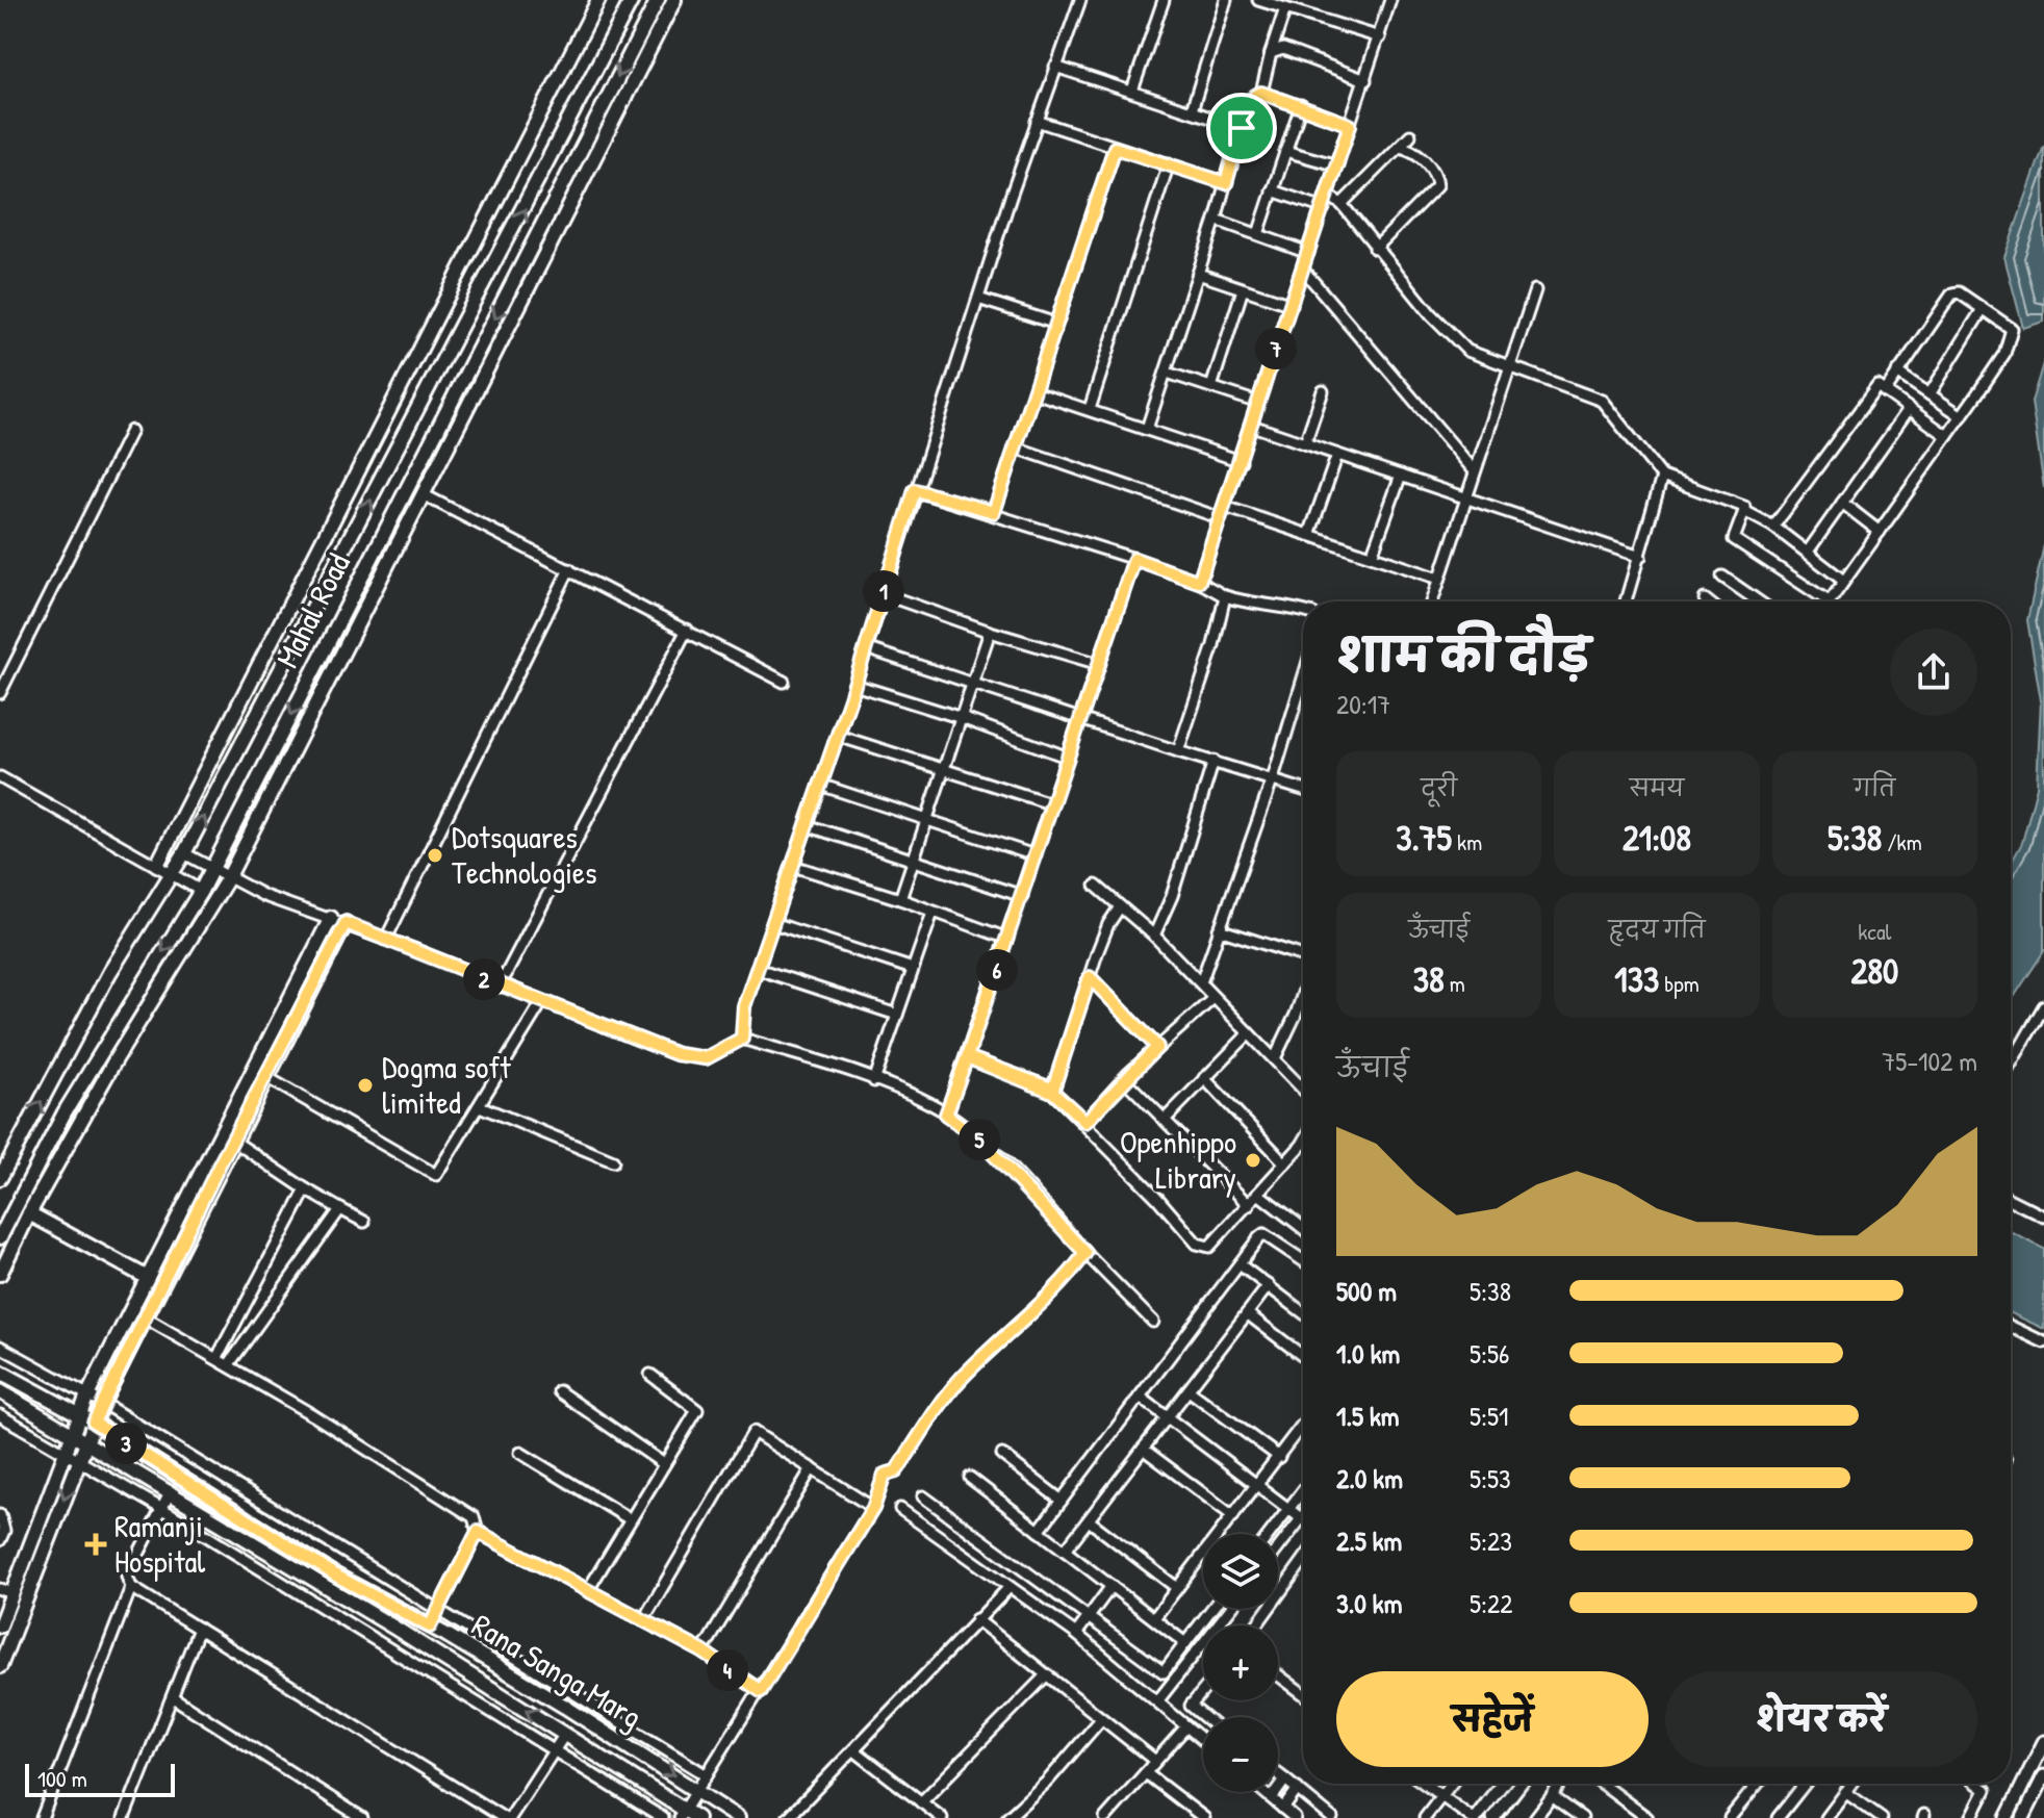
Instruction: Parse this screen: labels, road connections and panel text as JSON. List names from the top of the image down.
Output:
{
  "streets": {
    "main road": ["Mahal Road", "Rana Sanga Marg"]
  },
  "places": {
    "other": ["Dotsquares Technologies", "Dogma soft limited", "Openhippo Library"],
    "health": ["Ramanji Hospital"]
  },
  "scale_bar": "100 m",
  "page": {
    "pins": [
      "7",
      "1",
      "6",
      "2",
      "5",
      "3",
      "4"
    ],
    "heading": ["शाम की दौड़", "20:17"],
    "stats": [
      ["दूरी", "3.75 km"],
      ["समय", "21:08"],
      ["गति", "5:38 /km"],
      ["ऊँचाई", "38 m"],
      ["हृदय गति", "133 bpm"],
      ["kcal", "280"]
    ],
    "chart": ["ऊँचाई", "75–102 m"],
    "list": [
      {
        "name": "500 m",
        "note": "5:38"
      },
      {
        "name": "1.0 km",
        "note": "5:56"
      },
      {
        "name": "1.5 km",
        "note": "5:51"
      },
      {
        "name": "2.0 km",
        "note": "5:53"
      },
      {
        "name": "2.5 km",
        "note": "5:23"
      },
      {
        "name": "3.0 km",
        "note": "5:22"
      }
    ],
    "map_buttons": ["+", "−"],
    "buttons": ["सहेजें", "शेयर करें"],
    "scale": "100 m"
  }
}
